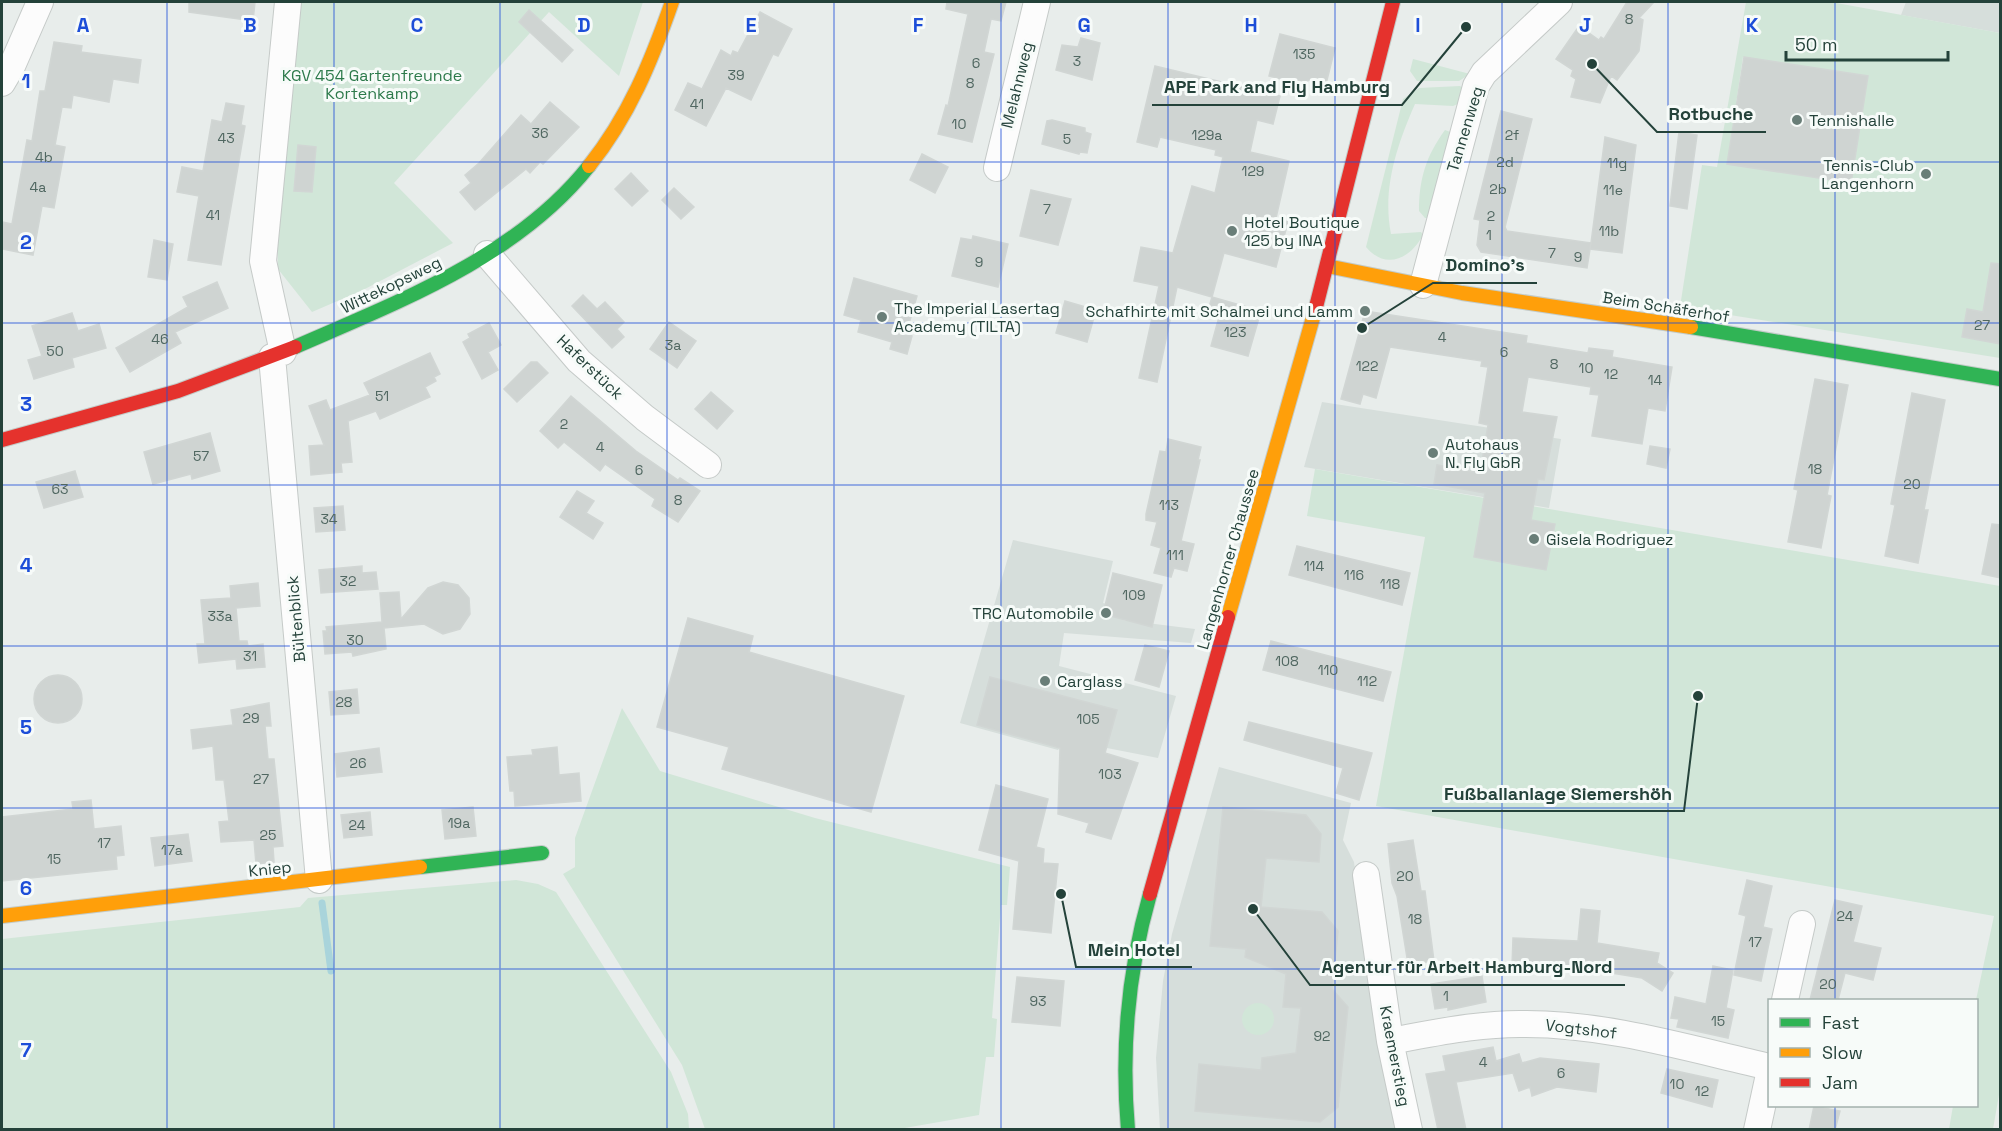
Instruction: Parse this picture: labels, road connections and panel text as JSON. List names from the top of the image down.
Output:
{
  "streets": {
    "street": [
      "Melahnweg",
      "Tannenweg",
      "Wittekopsweg",
      "Beim Schäferhof",
      "Haferstück",
      "Langenhorner Chaussee",
      "Bültenblick",
      "Kniep",
      "Vogtshof",
      "Kraemerstieg"
    ]
  },
  "crossings": [
    ["Tannenweg", "Beim Schäferhof"],
    ["Wittekopsweg", "Haferstück"],
    ["Wittekopsweg", "Bültenblick"],
    ["Beim Schäferhof", "Langenhorner Chaussee"],
    ["Bültenblick", "Kniep"],
    ["Vogtshof", "Kraemerstieg"]
  ],
  "parks": ["KGV 454 Gartenfreunde Kortenkamp"],
  "places": [
    "APE Park and Fly Hamburg",
    "Rotbuche",
    "Tennishalle",
    "Tennis-Club Langenhorn",
    "Hotel Boutique 125 by INA",
    "Schafhirte mit Schalmei und Lamm",
    "The Imperial Lasertag Academy (TILTA)",
    "Domino's",
    "Autohaus N. Fly GbR",
    "Gisela Rodriguez",
    "TRC Automobile",
    "Carglass",
    "Fußballanlage Siemershöh",
    "Mein Hotel",
    "Agentur für Arbeit Hamburg-Nord"
  ],
  "house_numbers": [
    "8",
    "135",
    "3",
    "6",
    "39",
    "8",
    "41",
    "10",
    "36",
    "129a",
    "2f",
    "43",
    "5",
    "4b",
    "2d",
    "11g",
    "129",
    "4a",
    "2b",
    "11e",
    "7",
    "41",
    "2",
    "11b",
    "1",
    "7",
    "9",
    "9",
    "27",
    "123",
    "4",
    "46",
    "3a",
    "50",
    "6",
    "8",
    "122",
    "10",
    "12",
    "14",
    "51",
    "2",
    "4",
    "57",
    "18",
    "6",
    "20",
    "63",
    "8",
    "113",
    "34",
    "111",
    "114",
    "116",
    "32",
    "118",
    "109",
    "33a",
    "30",
    "31",
    "108",
    "110",
    "112",
    "28",
    "29",
    "105",
    "26",
    "103",
    "27",
    "19a",
    "24",
    "25",
    "17",
    "17a",
    "15",
    "20",
    "24",
    "18",
    "17",
    "20",
    "1",
    "93",
    "15",
    "92",
    "4",
    "6",
    "10",
    "12"
  ],
  "legend": ["Fast", "Slow", "Jam"],
  "scale_bar": "50 m",
  "grid": {
    "columns": [
      "A",
      "B",
      "C",
      "D",
      "E",
      "F",
      "G",
      "H",
      "I",
      "J",
      "K"
    ],
    "rows": [
      "1",
      "2",
      "3",
      "4",
      "5",
      "6",
      "7"
    ]
  }
}
